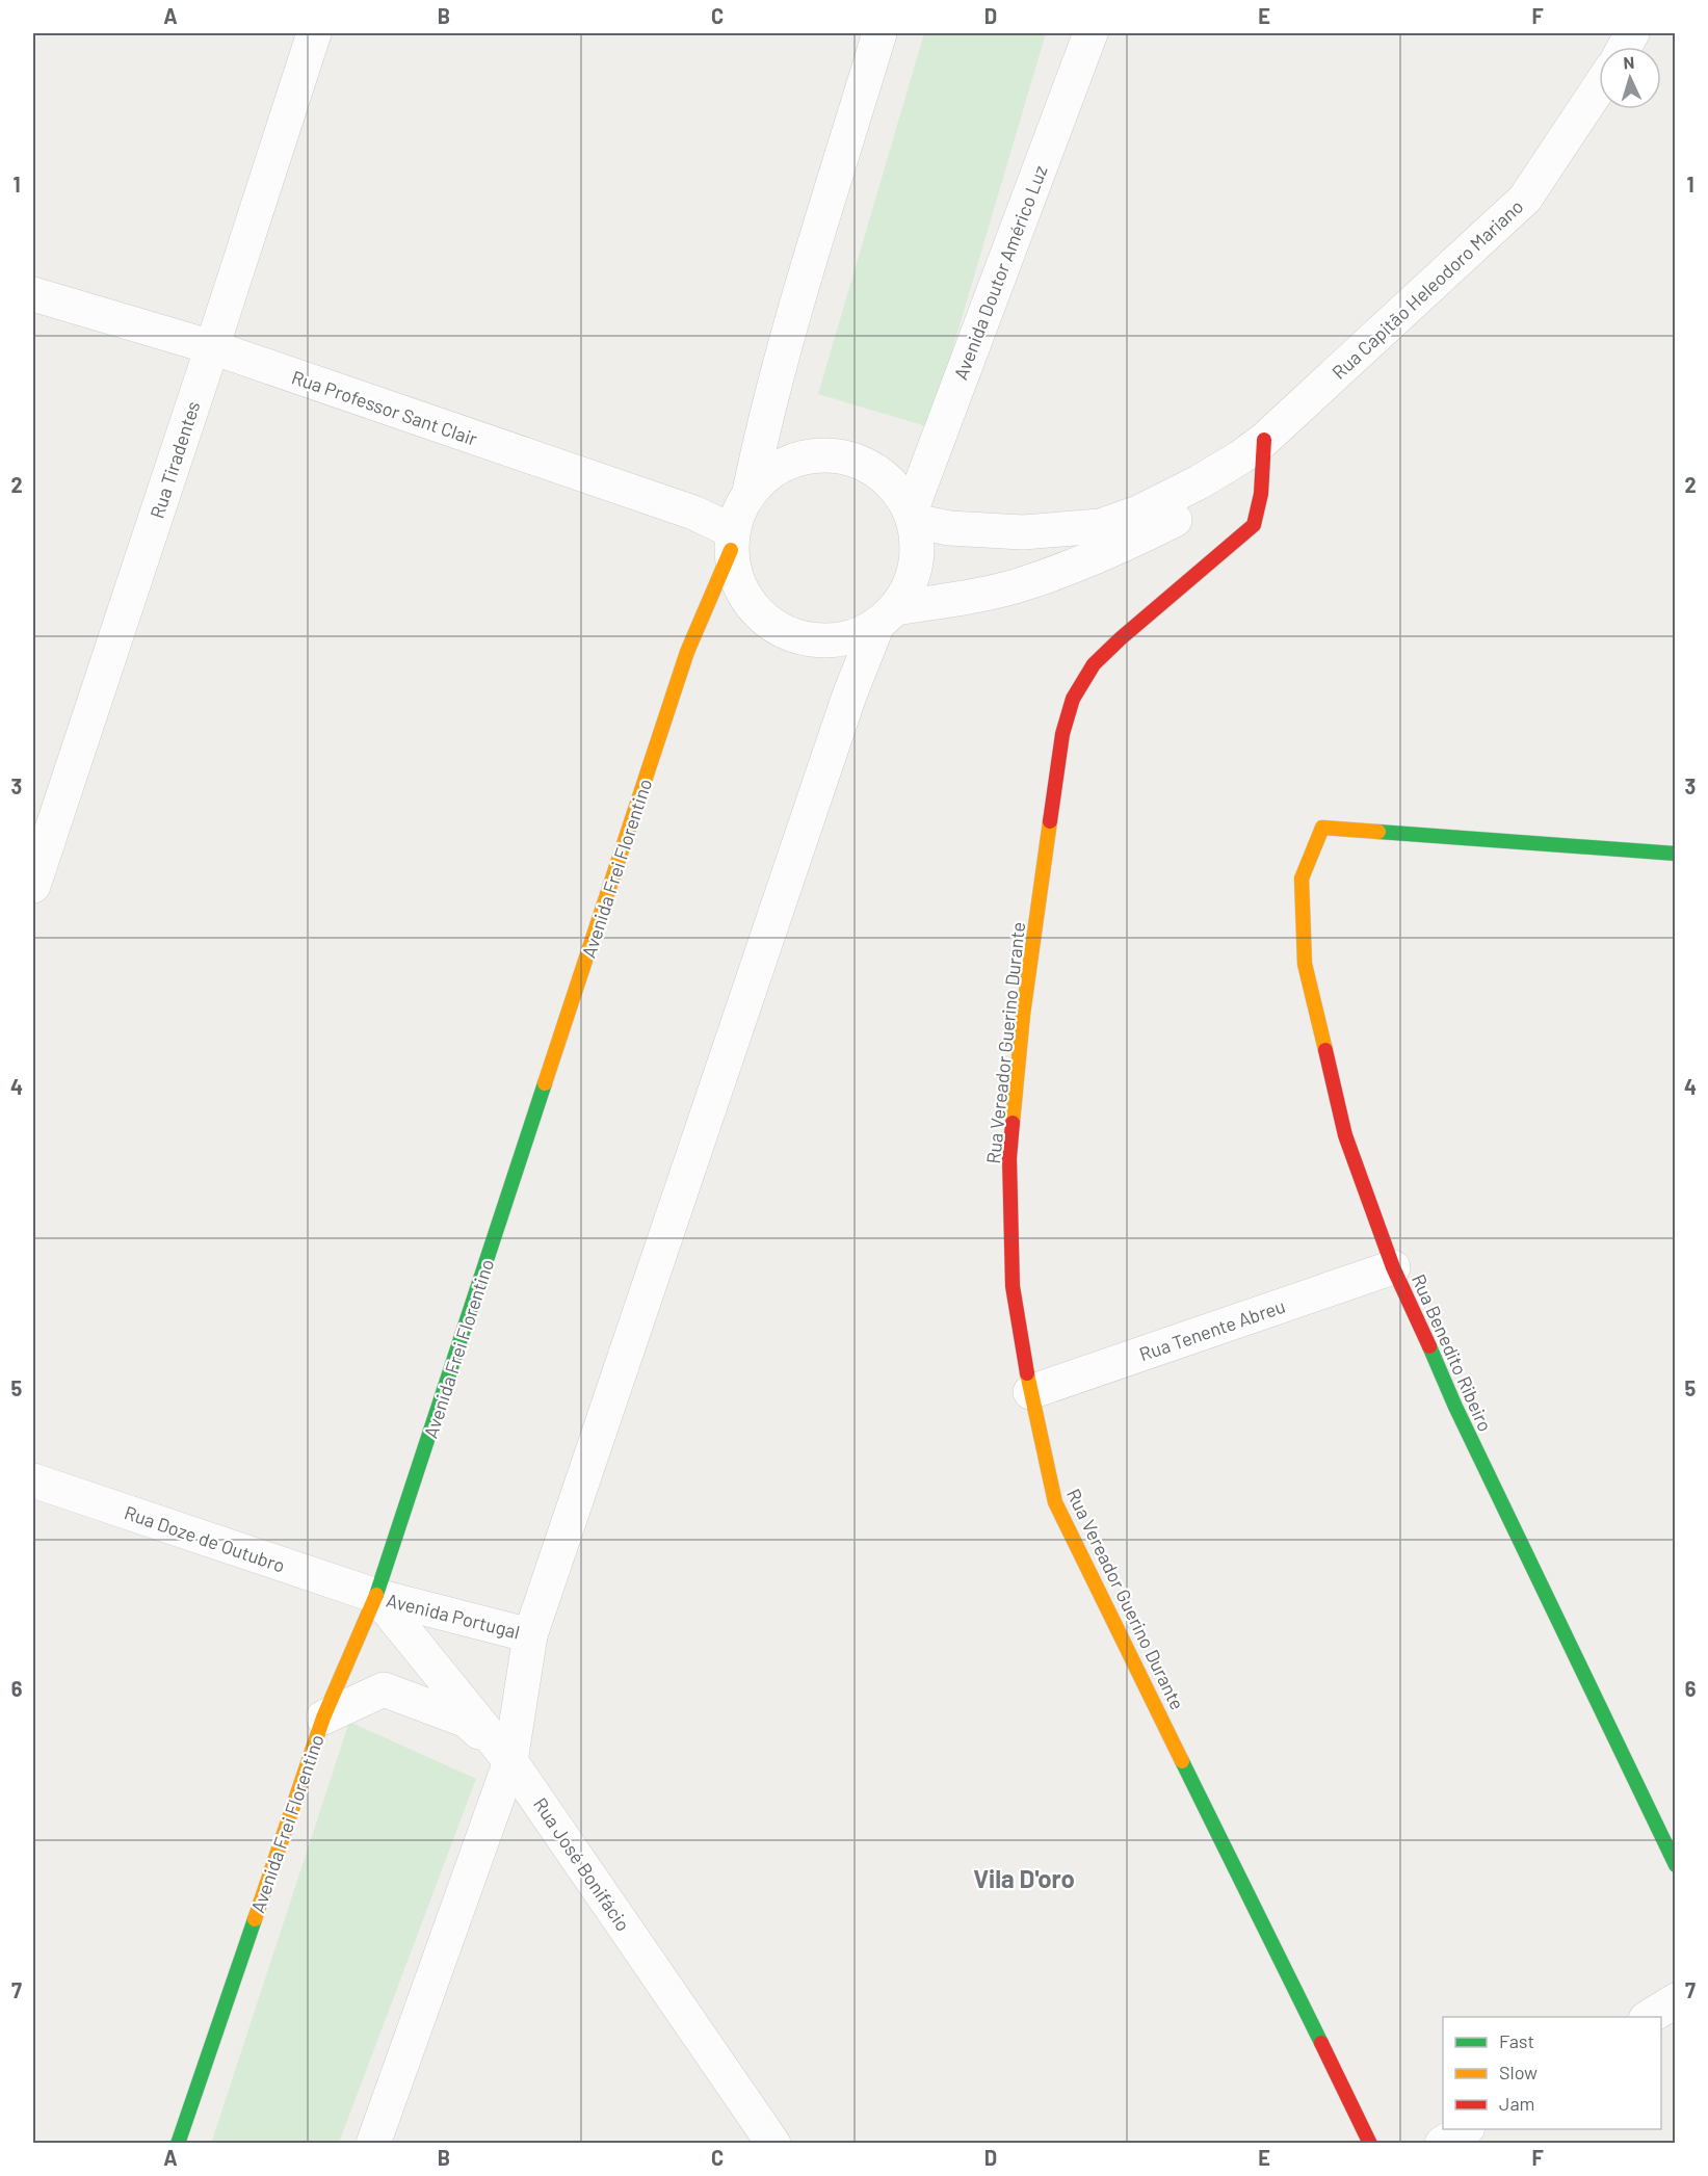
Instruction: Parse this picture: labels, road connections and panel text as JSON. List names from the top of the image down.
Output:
{
  "streets": {
    "street": [
      "Avenida Doutor Américo Luz",
      "Rua Capitão Heleodoro Mariano",
      "Rua Professor Sant Clair",
      "Rua Tiradentes",
      "Avenida Frei Florentino",
      "Rua Vereador Guerino Durante",
      "Rua Tenente Abreu",
      "Rua Benedito Ribeiro",
      "Rua Doze de Outubro",
      "Avenida Portugal",
      "Rua José Bonifácio"
    ]
  },
  "crossings": [
    ["Avenida Doutor Américo Luz", "Rua Capitão Heleodoro Mariano"],
    ["Avenida Doutor Américo Luz", "Rua Professor Sant Clair"],
    ["Avenida Doutor Américo Luz", "Avenida Frei Florentino"],
    ["Rua Capitão Heleodoro Mariano", "Rua Professor Sant Clair"],
    ["Rua Capitão Heleodoro Mariano", "Avenida Frei Florentino"],
    ["Rua Capitão Heleodoro Mariano", "Rua Vereador Guerino Durante"],
    ["Rua Professor Sant Clair", "Rua Tiradentes"],
    ["Rua Professor Sant Clair", "Avenida Frei Florentino"],
    ["Avenida Frei Florentino", "Rua Doze de Outubro"],
    ["Avenida Frei Florentino", "Avenida Portugal"],
    ["Avenida Frei Florentino", "Rua José Bonifácio"],
    ["Rua Vereador Guerino Durante", "Rua Tenente Abreu"],
    ["Rua Tenente Abreu", "Rua Benedito Ribeiro"],
    ["Rua Doze de Outubro", "Avenida Portugal"],
    ["Rua Doze de Outubro", "Rua José Bonifácio"],
    ["Avenida Portugal", "Rua José Bonifácio"]
  ],
  "districts": ["Vila D'oro"],
  "legend": ["Fast", "Slow", "Jam"],
  "north": "top",
  "grid": {
    "columns": [
      "A",
      "B",
      "C",
      "D",
      "E",
      "F"
    ],
    "rows": [
      "1",
      "2",
      "3",
      "4",
      "5",
      "6",
      "7"
    ]
  }
}
